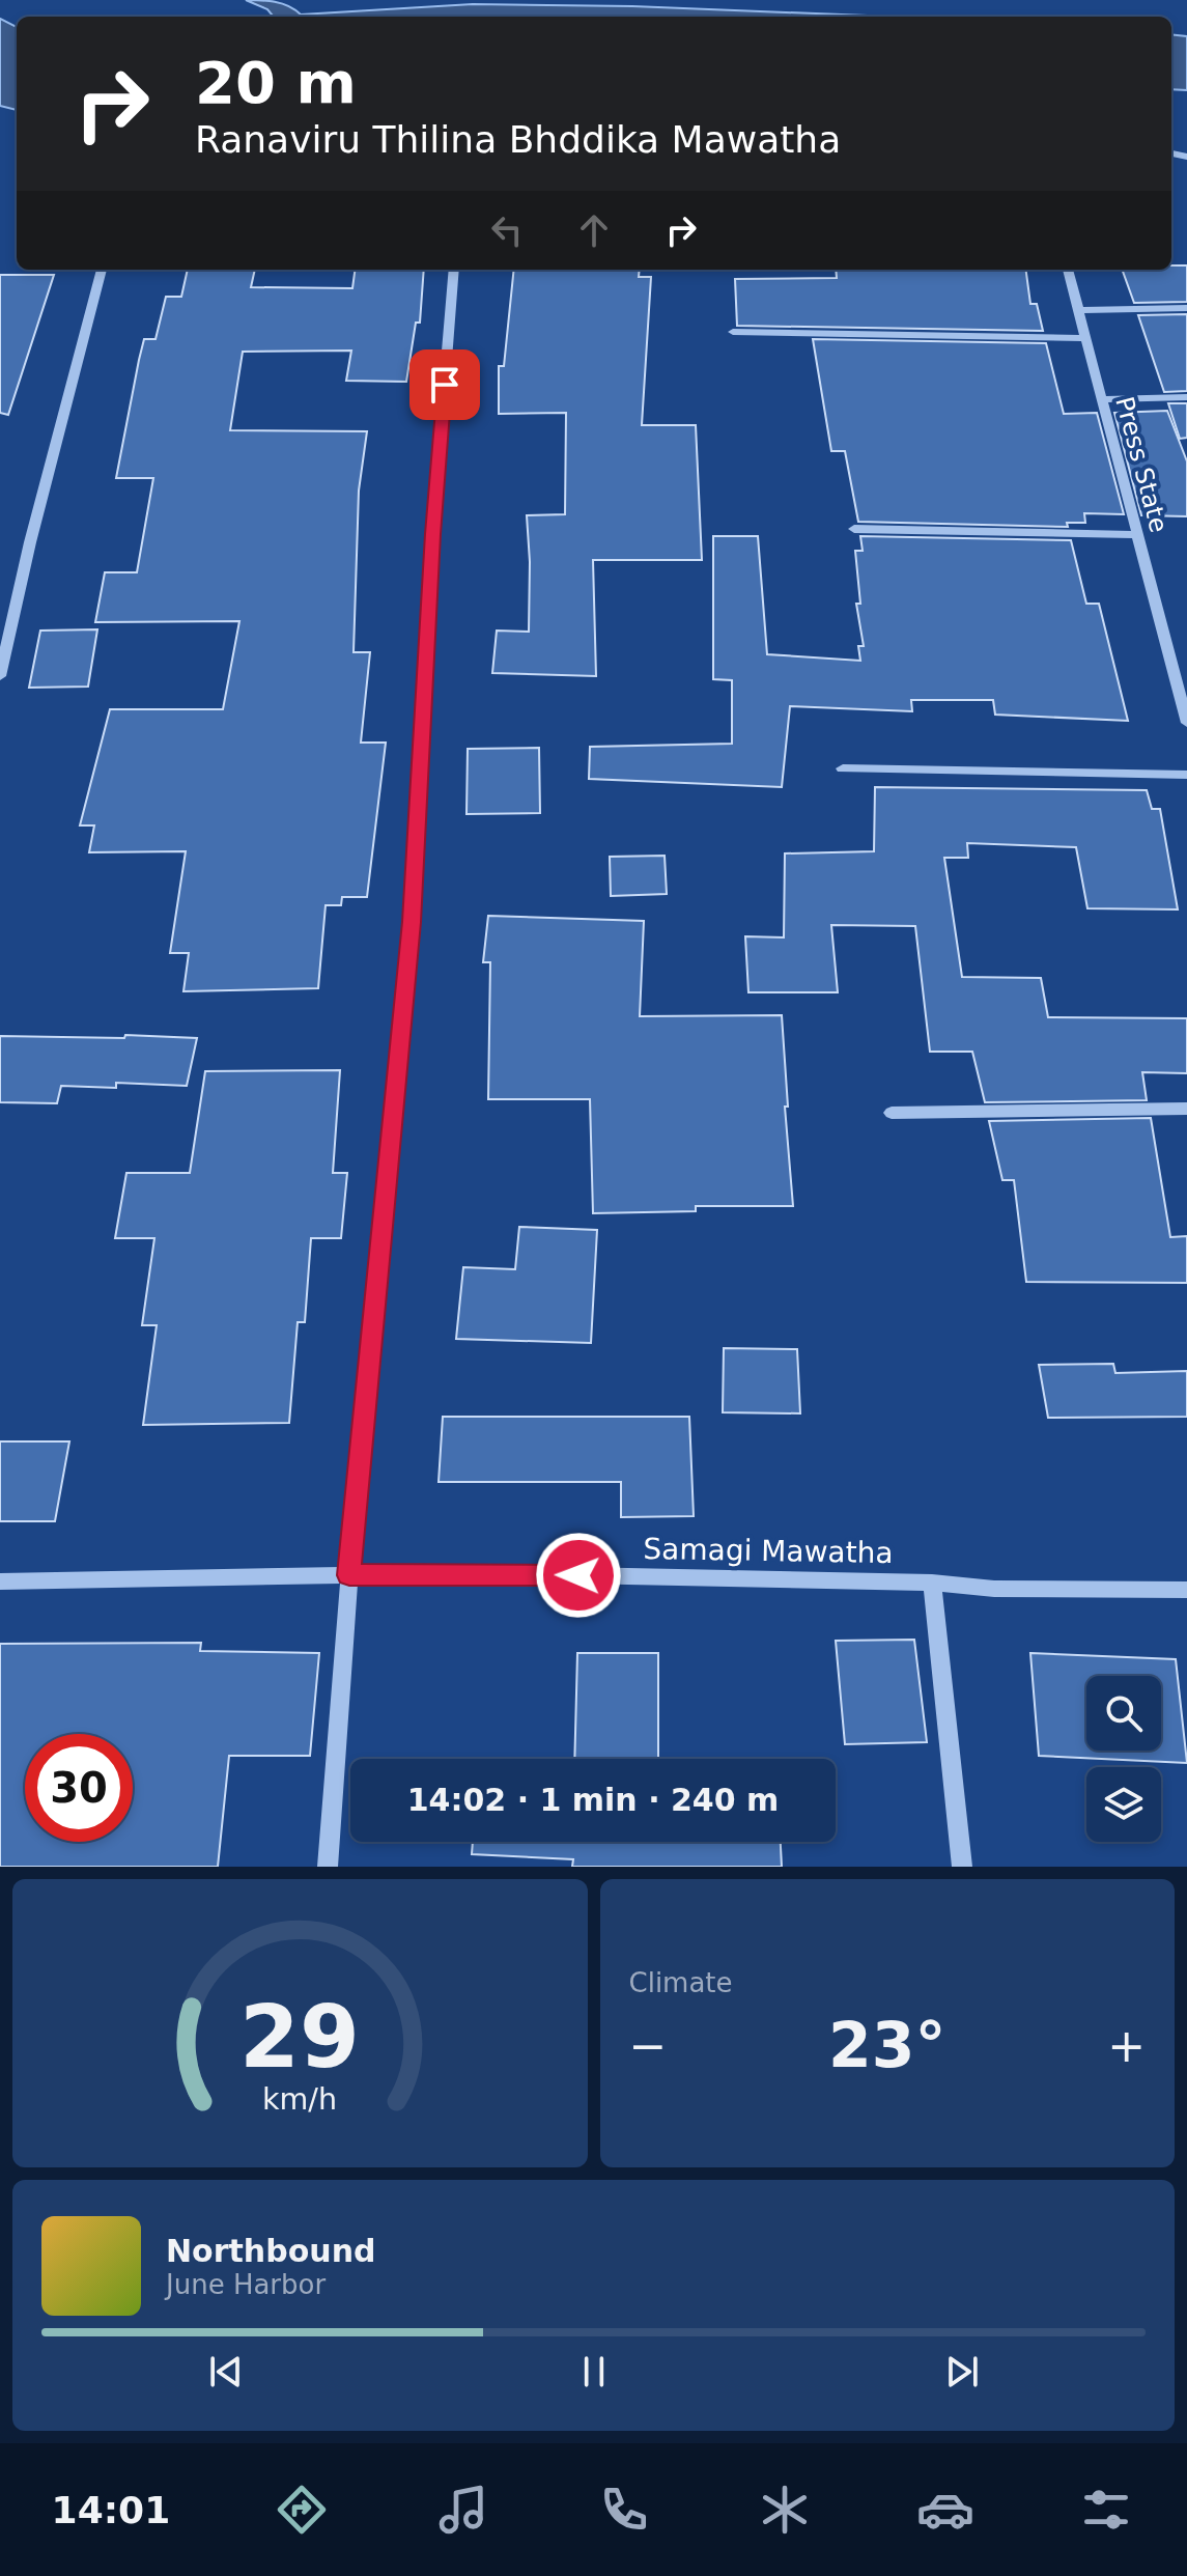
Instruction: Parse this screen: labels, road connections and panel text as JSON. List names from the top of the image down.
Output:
{
  "streets": {
    "street": ["Press State", "Samagi Mawatha"]
  },
  "page": {
    "turn": ["20 m", "Ranaviru Thilina Bhddika Mawatha"],
    "limit": "30",
    "trip": "14:02 · 1 min · 240 m",
    "tile": "Climate",
    "heat": ["−", "23°", "+"],
    "song": ["Northbound", "June Harbor"],
    "tabs": "14:01",
    "gauge": ["29", "km/h"]
  }
}
